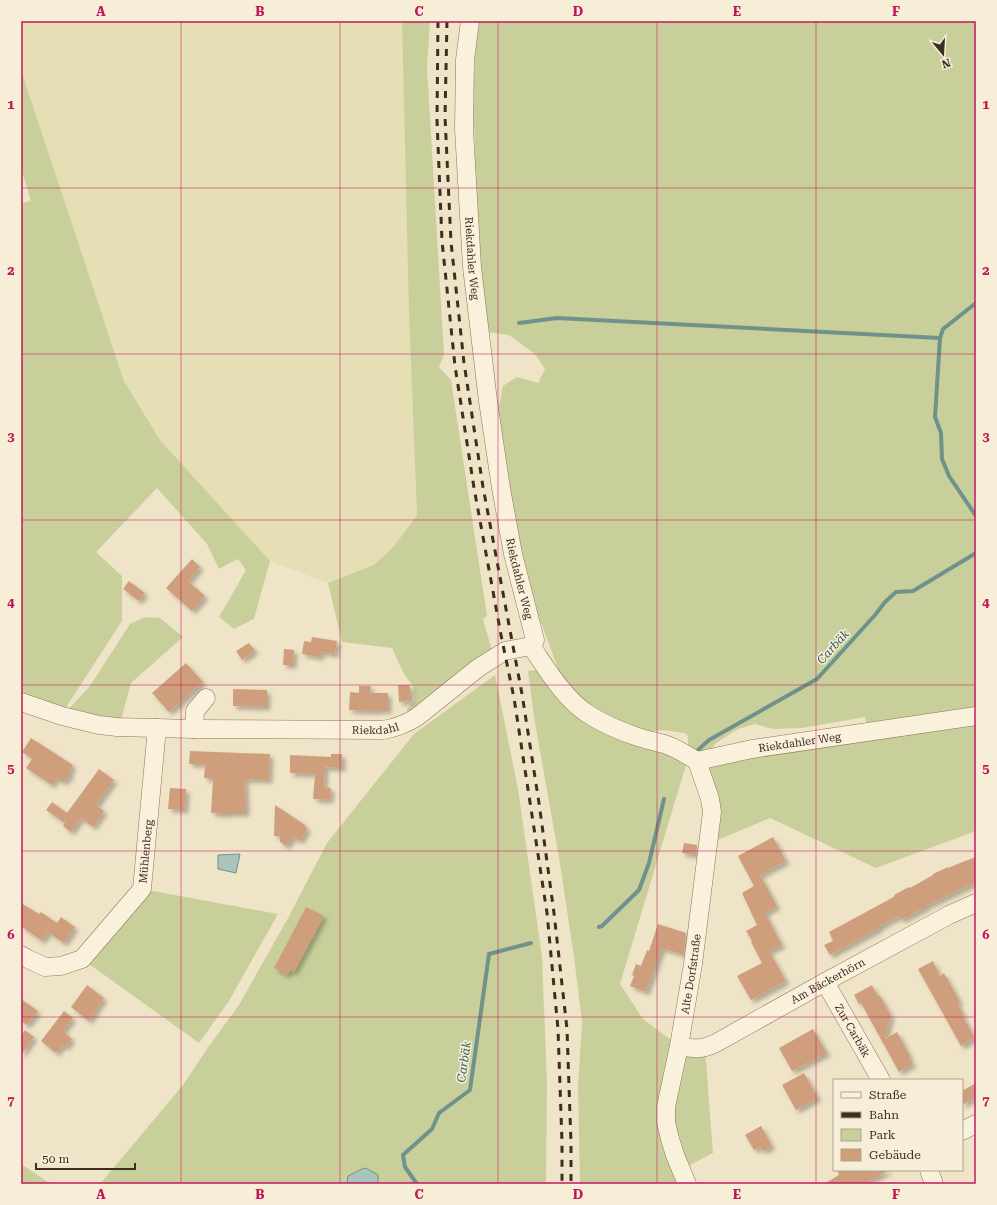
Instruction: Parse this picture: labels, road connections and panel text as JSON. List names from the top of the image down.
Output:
{
  "streets": {
    "street": [
      "Riekdahler Weg",
      "Riekdahl",
      "Mühlenberg",
      "Alte Dorfstraße",
      "Am Bäckerhörn",
      "Zur Carbäk"
    ]
  },
  "crossings": [
    ["Riekdahler Weg", "Riekdahl"],
    ["Riekdahler Weg", "Alte Dorfstraße"],
    ["Riekdahl", "Mühlenberg"],
    ["Alte Dorfstraße", "Am Bäckerhörn"],
    ["Am Bäckerhörn", "Zur Carbäk"]
  ],
  "water": ["Carbäk"],
  "legend": [
    "Straße",
    "Bahn",
    "Park",
    "Gebäude"
  ],
  "scale_bar": "50 m",
  "north": "bottom",
  "grid": {
    "columns": [
      "A",
      "B",
      "C",
      "D",
      "E",
      "F"
    ],
    "rows": [
      "1",
      "2",
      "3",
      "4",
      "5",
      "6",
      "7"
    ]
  }
}
